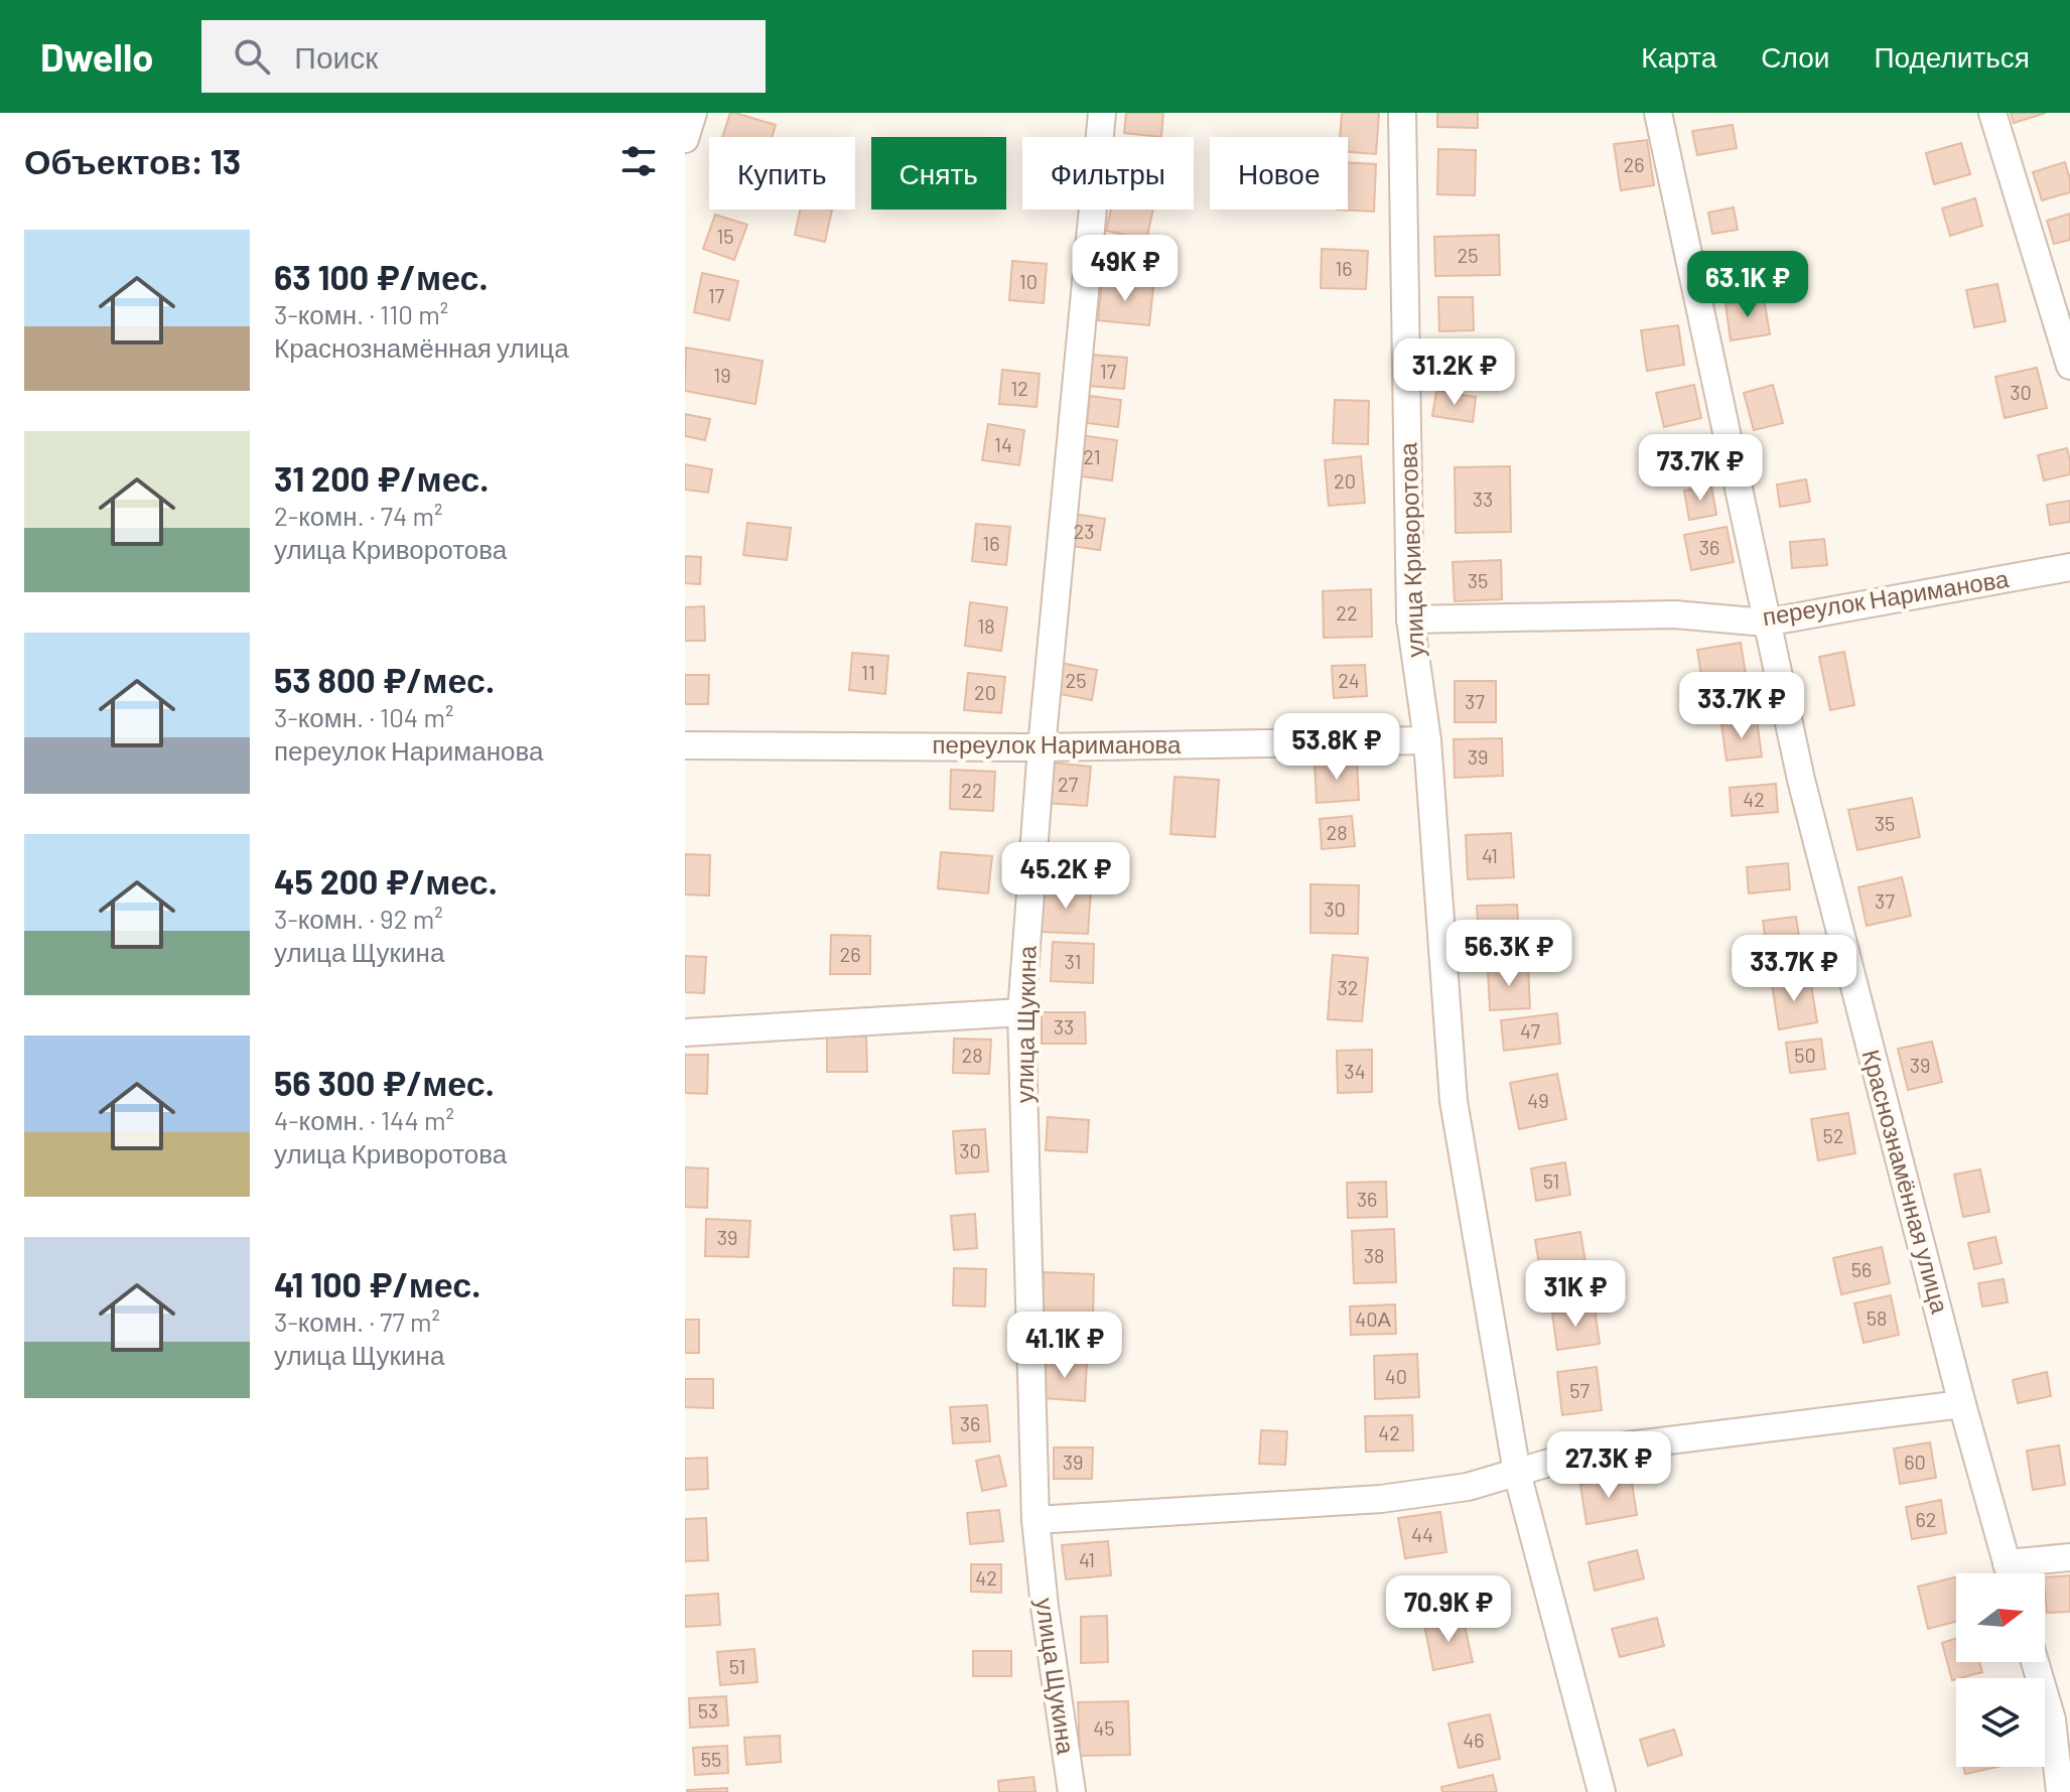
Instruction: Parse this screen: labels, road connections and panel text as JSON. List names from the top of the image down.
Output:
{
  "streets": {
    "street": [
      "улица Криворотова",
      "переулок Нариманова",
      "улица Щукина",
      "Краснознамённая улица"
    ]
  },
  "crossings": [
    ["улица Криворотова", "переулок Нариманова"],
    ["переулок Нариманова", "улица Щукина"],
    ["переулок Нариманова", "Краснознамённая улица"]
  ],
  "house_numbers": [
    "26",
    "15",
    "25",
    "16",
    "10",
    "17",
    "17",
    "19",
    "12",
    "30",
    "14",
    "21",
    "20",
    "33",
    "23",
    "16",
    "36",
    "35",
    "22",
    "18",
    "11",
    "25",
    "24",
    "20",
    "37",
    "39",
    "27",
    "22",
    "42",
    "35",
    "28",
    "41",
    "37",
    "30",
    "26",
    "31",
    "32",
    "33",
    "47",
    "28",
    "50",
    "39",
    "34",
    "49",
    "52",
    "30",
    "51",
    "36",
    "39",
    "38",
    "56",
    "58",
    "40А",
    "40",
    "57",
    "36",
    "42",
    "39",
    "60",
    "62",
    "44",
    "41",
    "42",
    "51",
    "53",
    "45",
    "46",
    "55"
  ],
  "north": "right",
  "page": {
    "header": "Dwello",
    "search": "Поиск",
    "nav": ["Карта", "Слои", "Поделиться"],
    "heading": "Объектов: 13",
    "chip": [
      "Купить",
      "Снять",
      "Фильтры",
      "Новое"
    ],
    "list": [
      {
        "name": "63 100 ₽/мес.",
        "note": "3-комн. · 110 m² · Краснознамённая улица"
      },
      {
        "name": "31 200 ₽/мес.",
        "note": "2-комн. · 74 m² · улица Криворотова"
      },
      {
        "name": "53 800 ₽/мес.",
        "note": "3-комн. · 104 m² · переулок Нариманова"
      },
      {
        "name": "45 200 ₽/мес.",
        "note": "3-комн. · 92 m² · улица Щукина"
      },
      {
        "name": "56 300 ₽/мес.",
        "note": "4-комн. · 144 m² · улица Криворотова"
      },
      {
        "name": "41 100 ₽/мес.",
        "note": "3-комн. · 77 m² · улица Щукина"
      }
    ],
    "price": [
      "49K ₽",
      "63.1K ₽",
      "31.2K ₽",
      "73.7K ₽",
      "33.7K ₽",
      "53.8K ₽",
      "45.2K ₽",
      "56.3K ₽",
      "33.7K ₽",
      "31K ₽",
      "41.1K ₽",
      "27.3K ₽",
      "70.9K ₽"
    ]
  }
}
